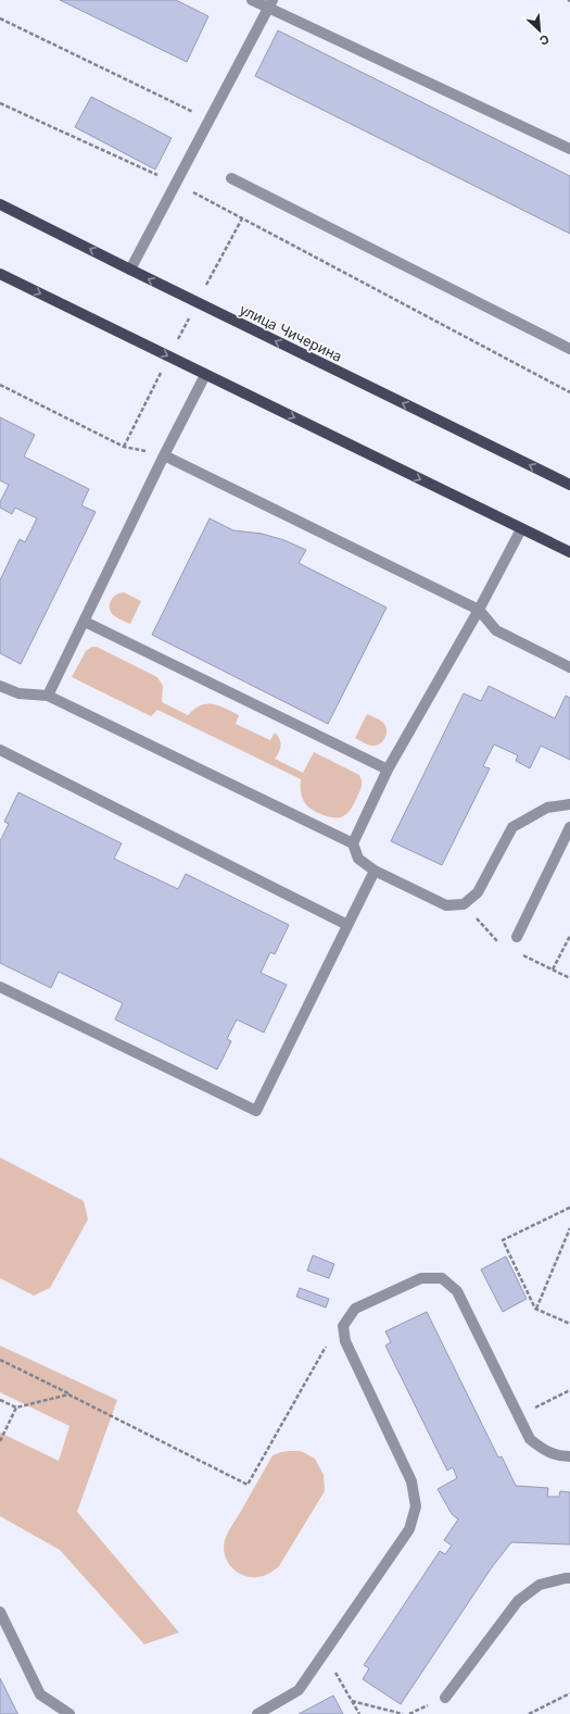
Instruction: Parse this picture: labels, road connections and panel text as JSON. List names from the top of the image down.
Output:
{
  "streets": {
    "main road": ["улица Чичерина"]
  },
  "north": "bottom right"
}
